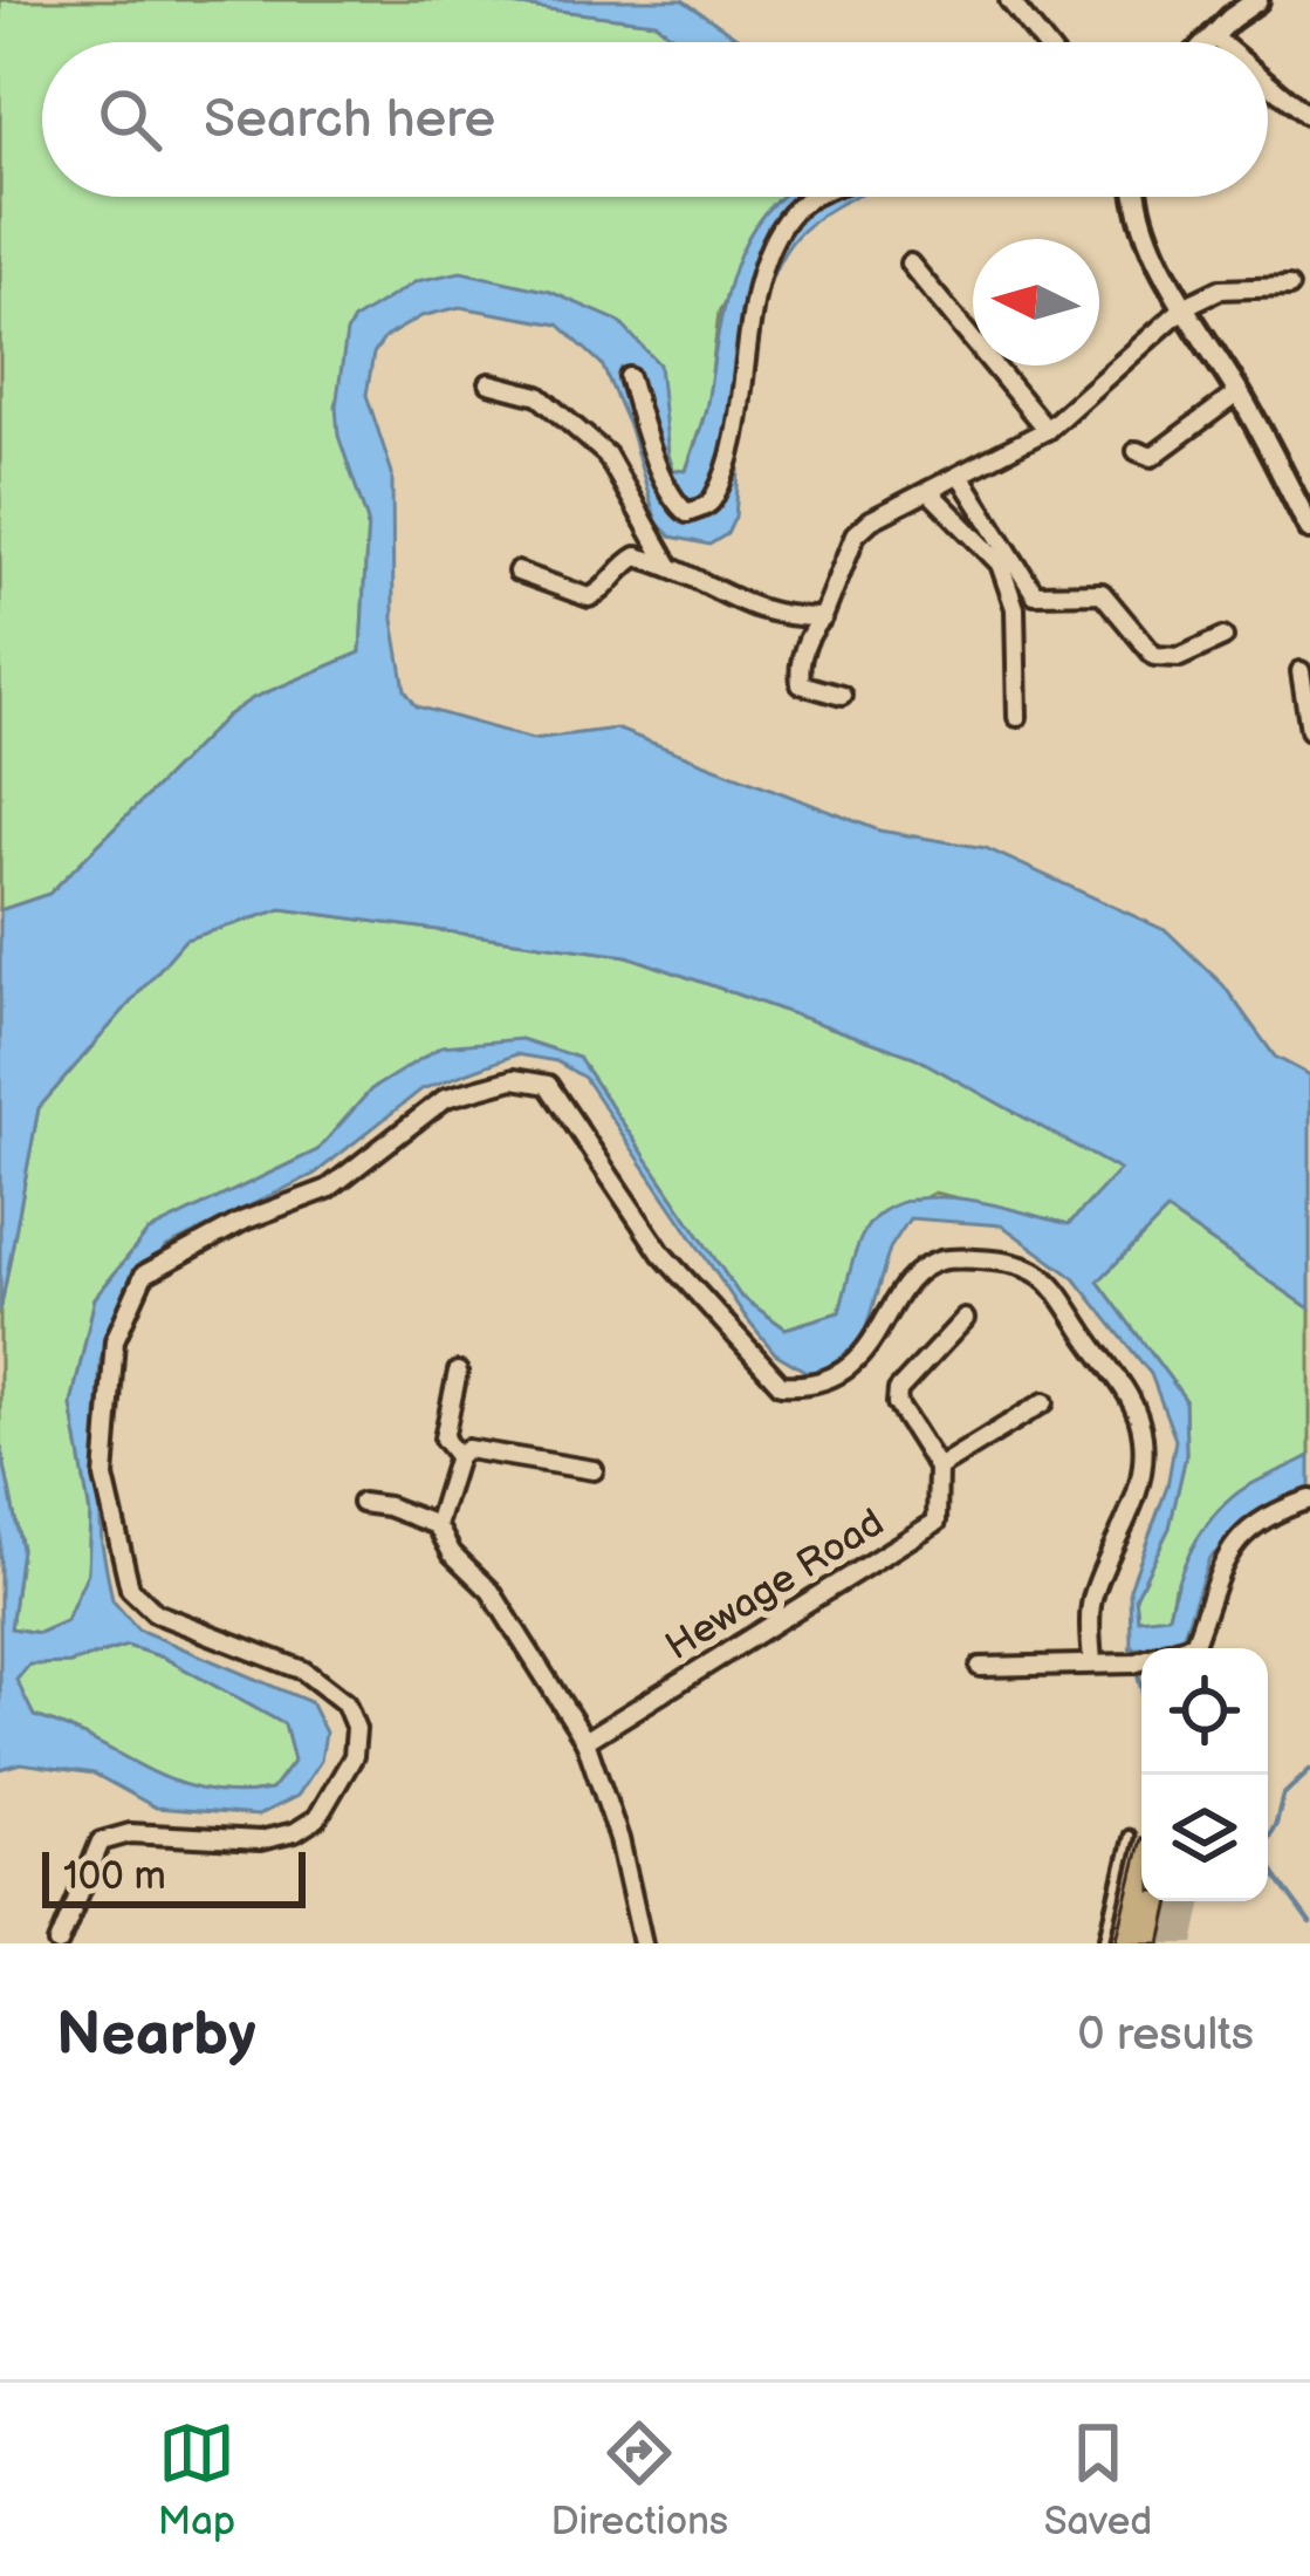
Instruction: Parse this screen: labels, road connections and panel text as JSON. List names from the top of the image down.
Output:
{
  "streets": {
    "street": ["Hewage Road"]
  },
  "scale_bar": "100 m",
  "north": "left",
  "page": {
    "search": "Search here",
    "scale": "100 m",
    "heading": ["Nearby", "0 results"],
    "nav": ["Map", "Directions", "Saved"]
  }
}
